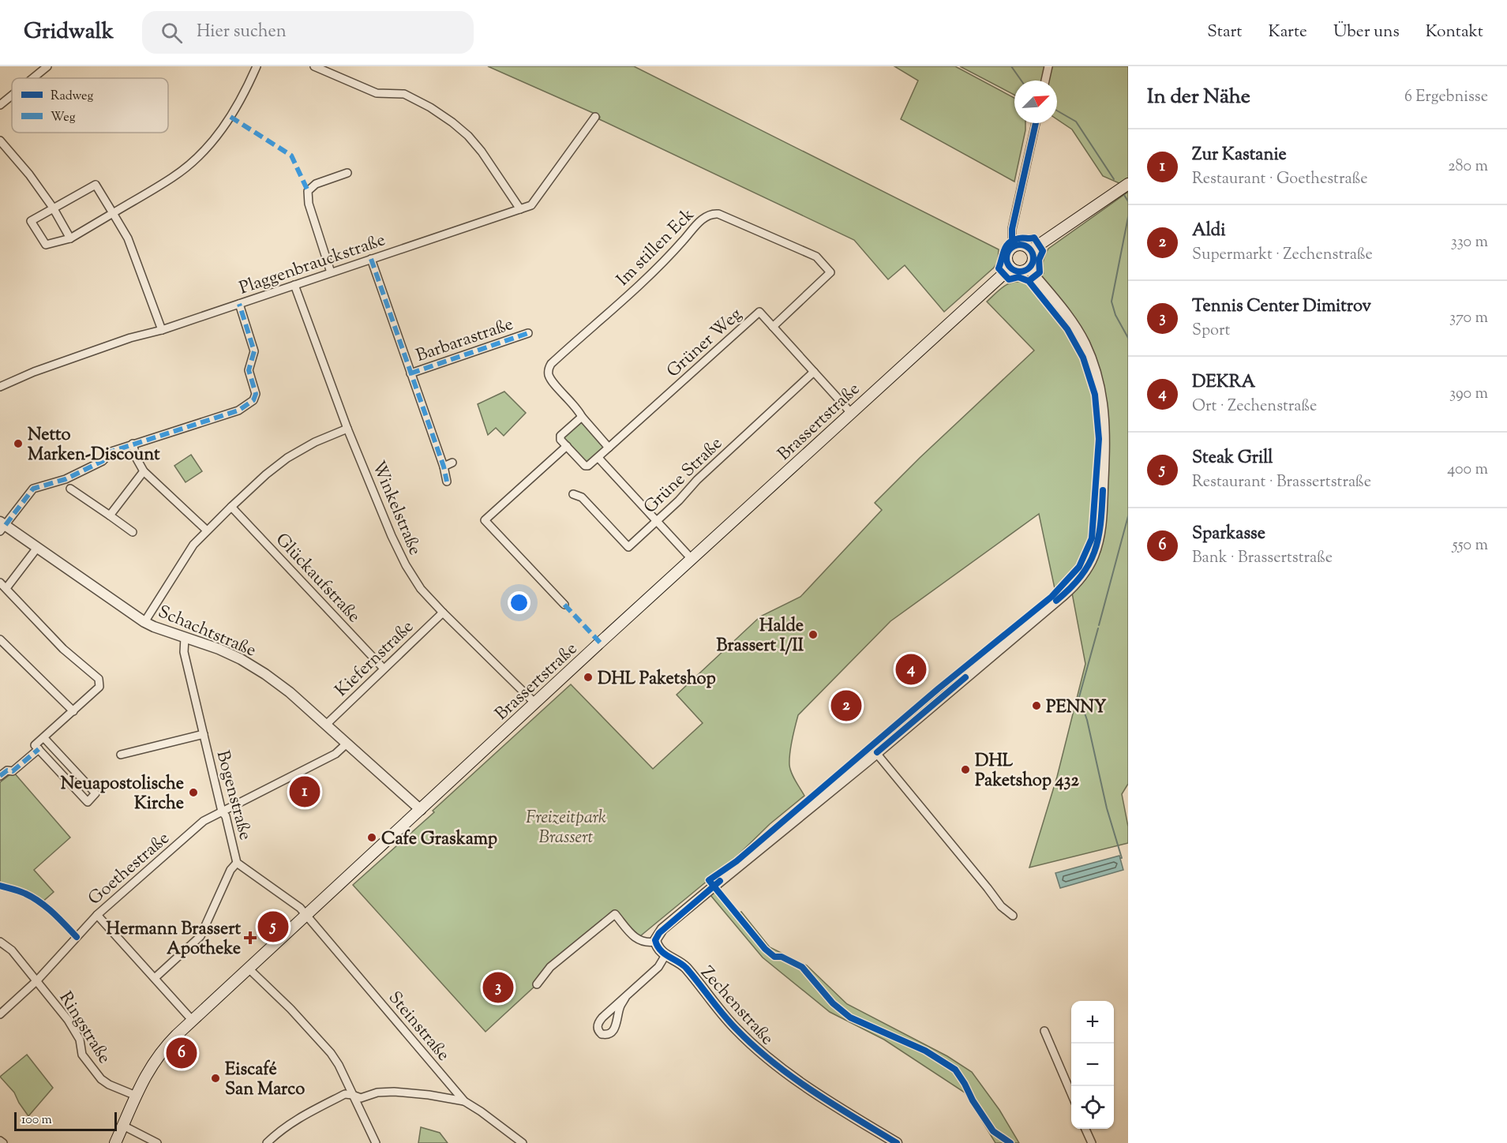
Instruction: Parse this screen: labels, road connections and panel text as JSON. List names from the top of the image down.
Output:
{
  "streets": {
    "main road": ["Brassertstraße"],
    "street": [
      "Im stillen Eck",
      "Plaggenbrauckstraße",
      "Barbarastraße",
      "Grüner Weg",
      "Grüne Straße",
      "Winkelstraße",
      "Glückaufstraße",
      "Schachtstraße",
      "Kiefernstraße",
      "Bogenstraße",
      "Goethestraße",
      "Zechenstraße",
      "Steinstraße",
      "Ringstraße"
    ]
  },
  "crossings": [
    ["Im stillen Eck", "Grüner Weg"],
    ["Plaggenbrauckstraße", "Barbarastraße"],
    ["Plaggenbrauckstraße", "Winkelstraße"],
    ["Grüner Weg", "Brassertstraße"],
    ["Grüner Weg", "Grüne Straße"],
    ["Brassertstraße", "Winkelstraße"],
    ["Brassertstraße", "Schachtstraße"],
    ["Brassertstraße", "Bogenstraße"],
    ["Brassertstraße", "Steinstraße"],
    ["Brassertstraße", "Ringstraße"],
    ["Winkelstraße", "Kiefernstraße"],
    ["Glückaufstraße", "Kiefernstraße"],
    ["Schachtstraße", "Kiefernstraße"],
    ["Schachtstraße", "Bogenstraße"],
    ["Schachtstraße", "Goethestraße"],
    ["Bogenstraße", "Goethestraße"],
    ["Bogenstraße", "Steinstraße"],
    ["Goethestraße", "Ringstraße"]
  ],
  "parks": ["Freizeitpark Brassert"],
  "places": {
    "other": [
      "Netto Marken-Discount",
      "Halde Brassert I/II",
      "DHL Paketshop",
      "PENNY",
      "DHL Paketshop 432",
      "Neuapostolische Kirche",
      "Cafe Graskamp",
      "Eiscafé San Marco"
    ],
    "health": ["Hermann Brassert Apotheke"]
  },
  "legend": ["Radweg", "Weg"],
  "scale_bar": "100 m",
  "north": "top right",
  "page": {
    "header": "Gridwalk",
    "search": "Hier suchen",
    "nav": [
      "Start",
      "Karte",
      "Über uns",
      "Kontakt"
    ],
    "heading": ["In der Nähe", "6 Ergebnisse"],
    "list": [
      {
        "mark": "1",
        "name": "Zur Kastanie",
        "note": "Restaurant · Goethestraße",
        "value": "280 m"
      },
      {
        "mark": "2",
        "name": "Aldi",
        "note": "Supermarkt · Zechenstraße",
        "value": "330 m"
      },
      {
        "mark": "3",
        "name": "Tennis Center Dimitrov",
        "note": "Sport",
        "value": "370 m"
      },
      {
        "mark": "4",
        "name": "DEKRA",
        "note": "Ort · Zechenstraße",
        "value": "390 m"
      },
      {
        "mark": "5",
        "name": "Steak Grill",
        "note": "Restaurant · Brassertstraße",
        "value": "400 m"
      },
      {
        "mark": "6",
        "name": "Sparkasse",
        "note": "Bank · Brassertstraße",
        "value": "550 m"
      }
    ],
    "pins": [
      "4",
      "2",
      "1",
      "5",
      "3",
      "6"
    ],
    "map_buttons": ["+", "−"],
    "scale": "100 m"
  }
}
